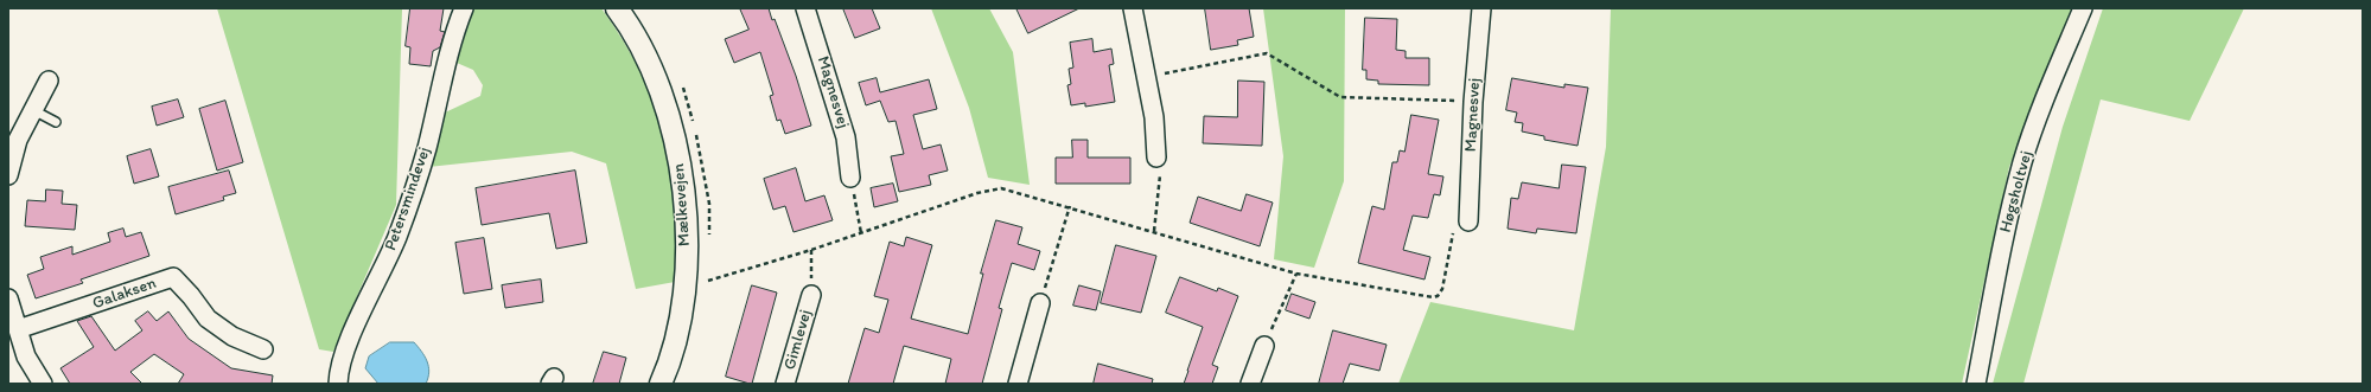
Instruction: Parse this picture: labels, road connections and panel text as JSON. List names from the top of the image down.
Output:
{
  "streets": {
    "street": [
      "Magnesvej",
      "Høgsholtvej",
      "Petersmindevej",
      "Mælkevejen",
      "Galaksen",
      "Gimlevej"
    ]
  }
}
